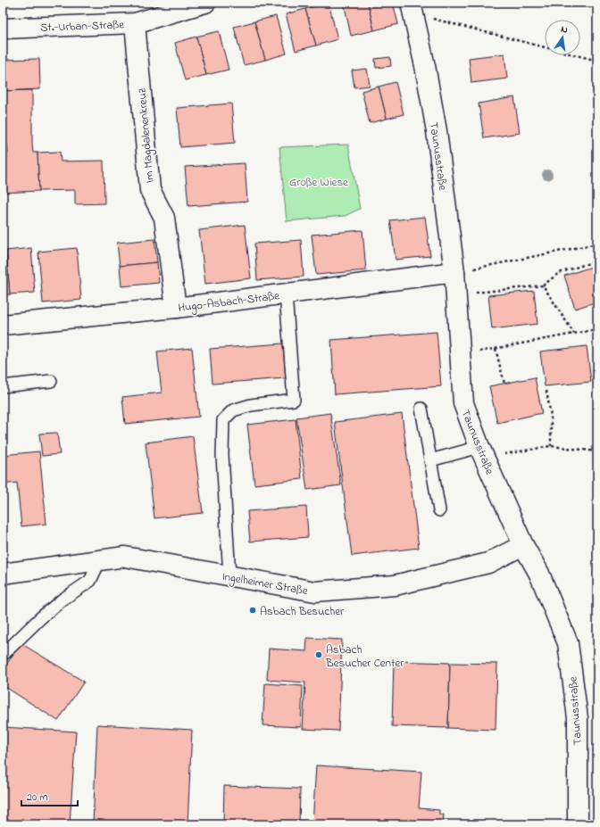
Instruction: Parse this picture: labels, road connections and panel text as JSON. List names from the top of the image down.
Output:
{
  "streets": {
    "street": [
      "St.-Urban-Straße",
      "Im Magdalenenkreuz",
      "Taunusstraße",
      "Hugo-Asbach-Straße",
      "Ingelheimer Straße"
    ]
  },
  "crossings": [
    ["St.-Urban-Straße", "Im Magdalenenkreuz"],
    ["Im Magdalenenkreuz", "Hugo-Asbach-Straße"],
    ["Taunusstraße", "Hugo-Asbach-Straße"],
    ["Taunusstraße", "Ingelheimer Straße"]
  ],
  "parks": ["Große Wiese"],
  "places": ["Asbach Besucher", "Asbach Besucher Center"],
  "scale_bar": "20 m",
  "north": "top"
}
